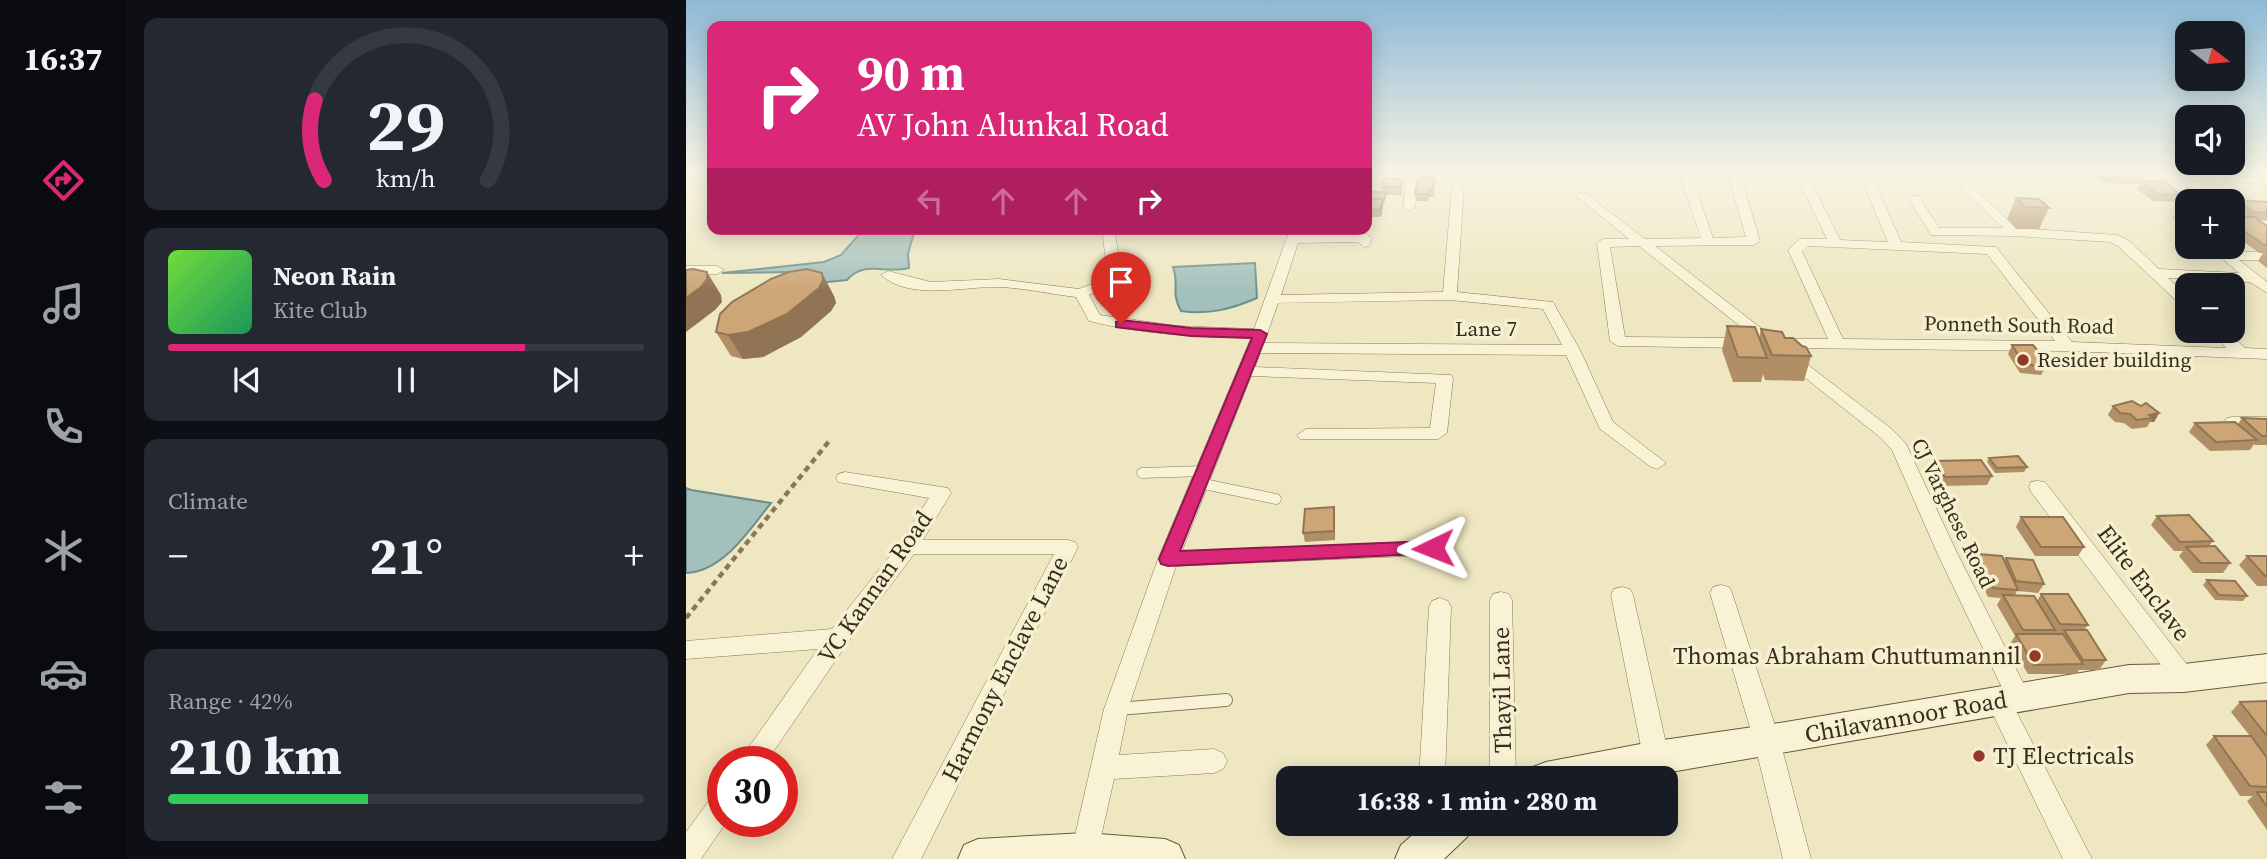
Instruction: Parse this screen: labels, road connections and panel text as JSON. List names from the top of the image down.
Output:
{
  "streets": {
    "street": [
      "Ponneth South Road",
      "Lane 7",
      "CJ Varghese Road",
      "Elite Enclave",
      "VC Kannan Road",
      "Harmony Enclave Lane",
      "Thayil Lane",
      "Chilavannoor Road"
    ]
  },
  "crossings": [
    ["Ponneth South Road", "CJ Varghese Road"],
    ["CJ Varghese Road", "Chilavannoor Road"],
    ["Elite Enclave", "Chilavannoor Road"],
    ["VC Kannan Road", "Harmony Enclave Lane"]
  ],
  "places": ["Resider building", "Thomas Abraham Chuttumannil", "TJ Electricals"],
  "north": "right",
  "page": {
    "tabs": "16:37",
    "map_buttons": ["+", "−"],
    "turn": ["90 m", "AV John Alunkal Road"],
    "song": ["Neon Rain", "Kite Club"],
    "tile": [
      "Climate",
      ["Range · 42%", "210 km"]
    ],
    "heat": ["−", "21°", "+"],
    "limit": "30",
    "trip": "16:38 · 1 min · 280 m",
    "gauge": ["29", "km/h"]
  }
}
